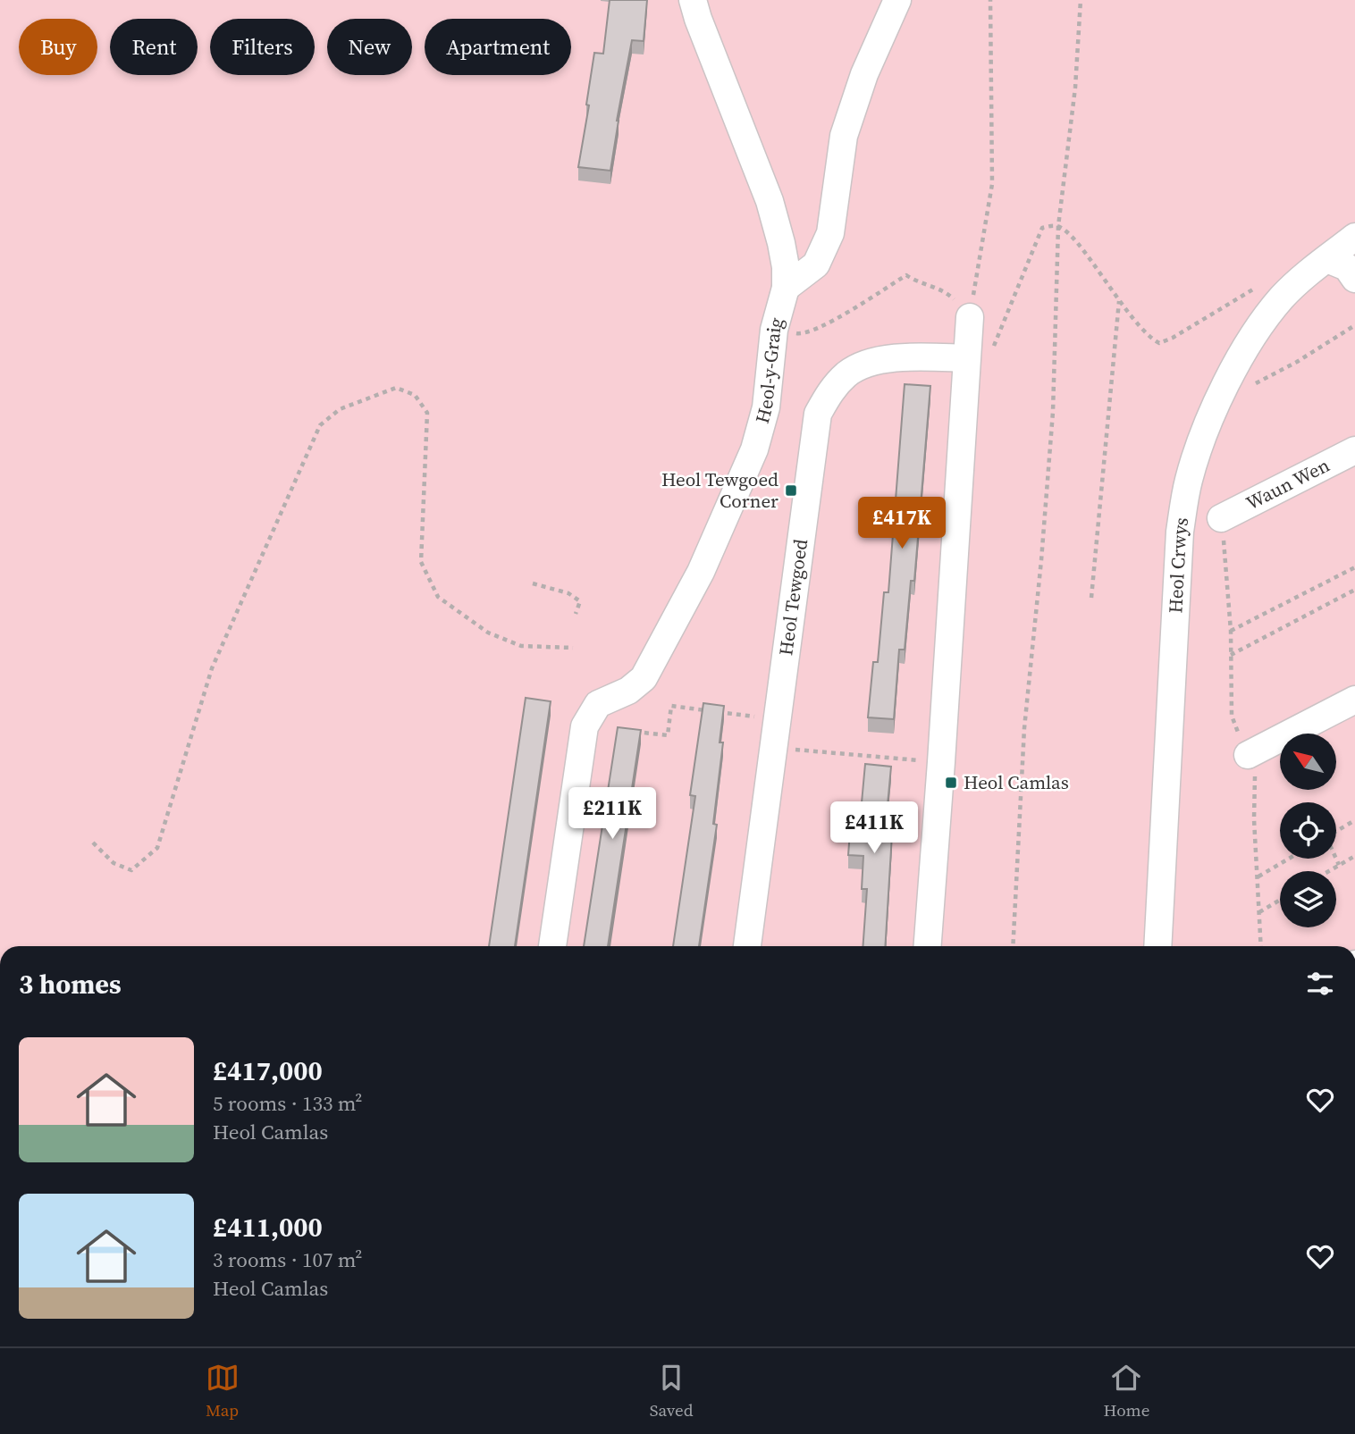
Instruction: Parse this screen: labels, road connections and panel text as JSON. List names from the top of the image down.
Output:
{
  "streets": {
    "street": [
      "Heol-y-Graig",
      "Waun Wen",
      "Heol Crwys",
      "Heol Tewgoed"
    ]
  },
  "places": {
    "transit": ["Heol Tewgoed Corner", "Heol Camlas"]
  },
  "north": "top left",
  "page": {
    "chip": [
      "Buy",
      "Rent",
      "Filters",
      "New",
      "Apartment"
    ],
    "price": ["£417K", "£211K", "£411K"],
    "heading": "3 homes",
    "list": [
      {
        "name": "£417,000",
        "note": "5 rooms · 133 m² · Heol Camlas"
      },
      {
        "name": "£411,000",
        "note": "3 rooms · 107 m² · Heol Camlas"
      }
    ],
    "tabs": ["Map", "Saved", "Home"]
  }
}
